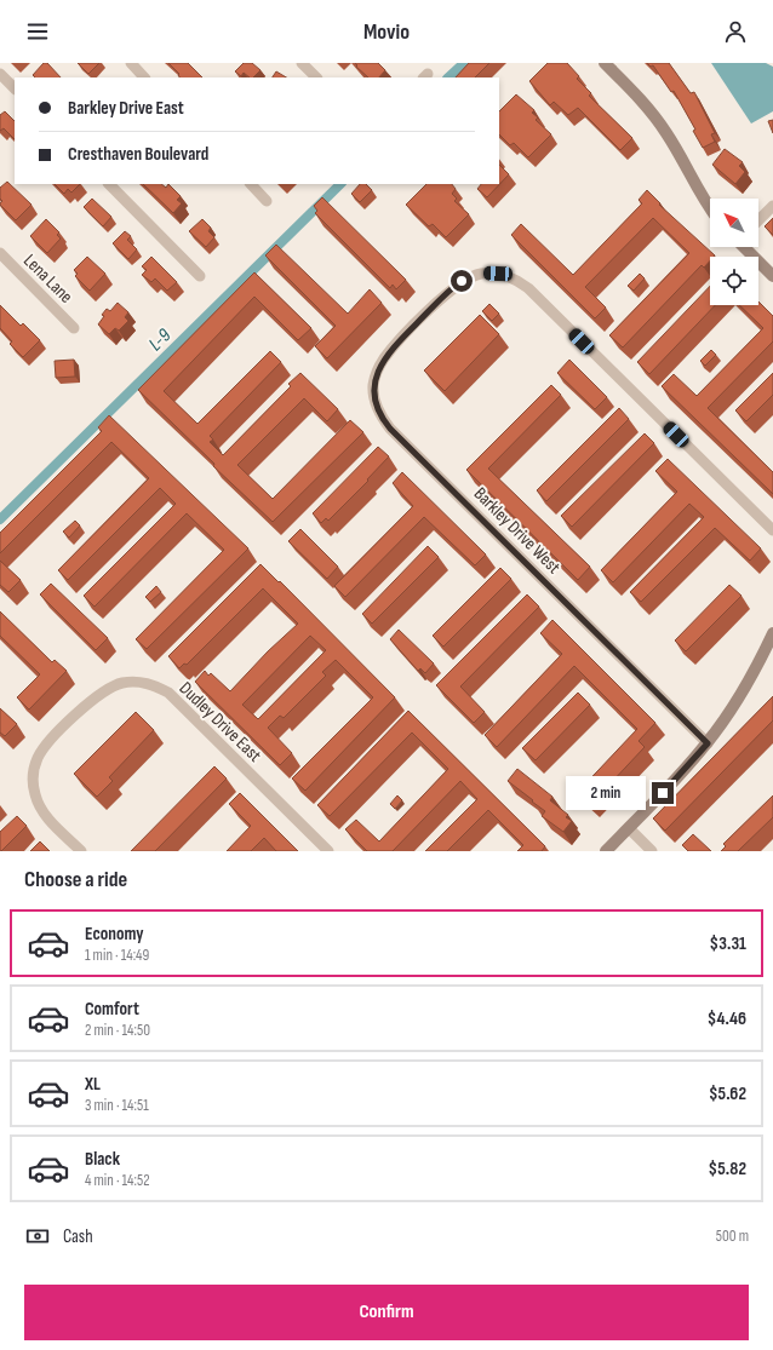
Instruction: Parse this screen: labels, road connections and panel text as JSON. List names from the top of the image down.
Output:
{
  "streets": {
    "street": ["Lena Lane", "Barkley Drive West", "Dudley Drive East"]
  },
  "water": ["L-9"],
  "north": "top left",
  "page": {
    "header": "Movio",
    "banner": ["Barkley Drive East", "Cresthaven Boulevard"],
    "bubble": "2 min",
    "heading": "Choose a ride",
    "list": [
      {
        "name": "Economy",
        "note": "1 min · 14:49",
        "value": "$3.31"
      },
      {
        "name": "Comfort",
        "note": "2 min · 14:50",
        "value": "$4.46"
      },
      {
        "name": "XL",
        "note": "3 min · 14:51",
        "value": "$5.62"
      },
      {
        "name": "Black",
        "note": "4 min · 14:52",
        "value": "$5.82"
      }
    ],
    "pay": ["Cash", "500 m"],
    "buttons": "Confirm"
  }
}
